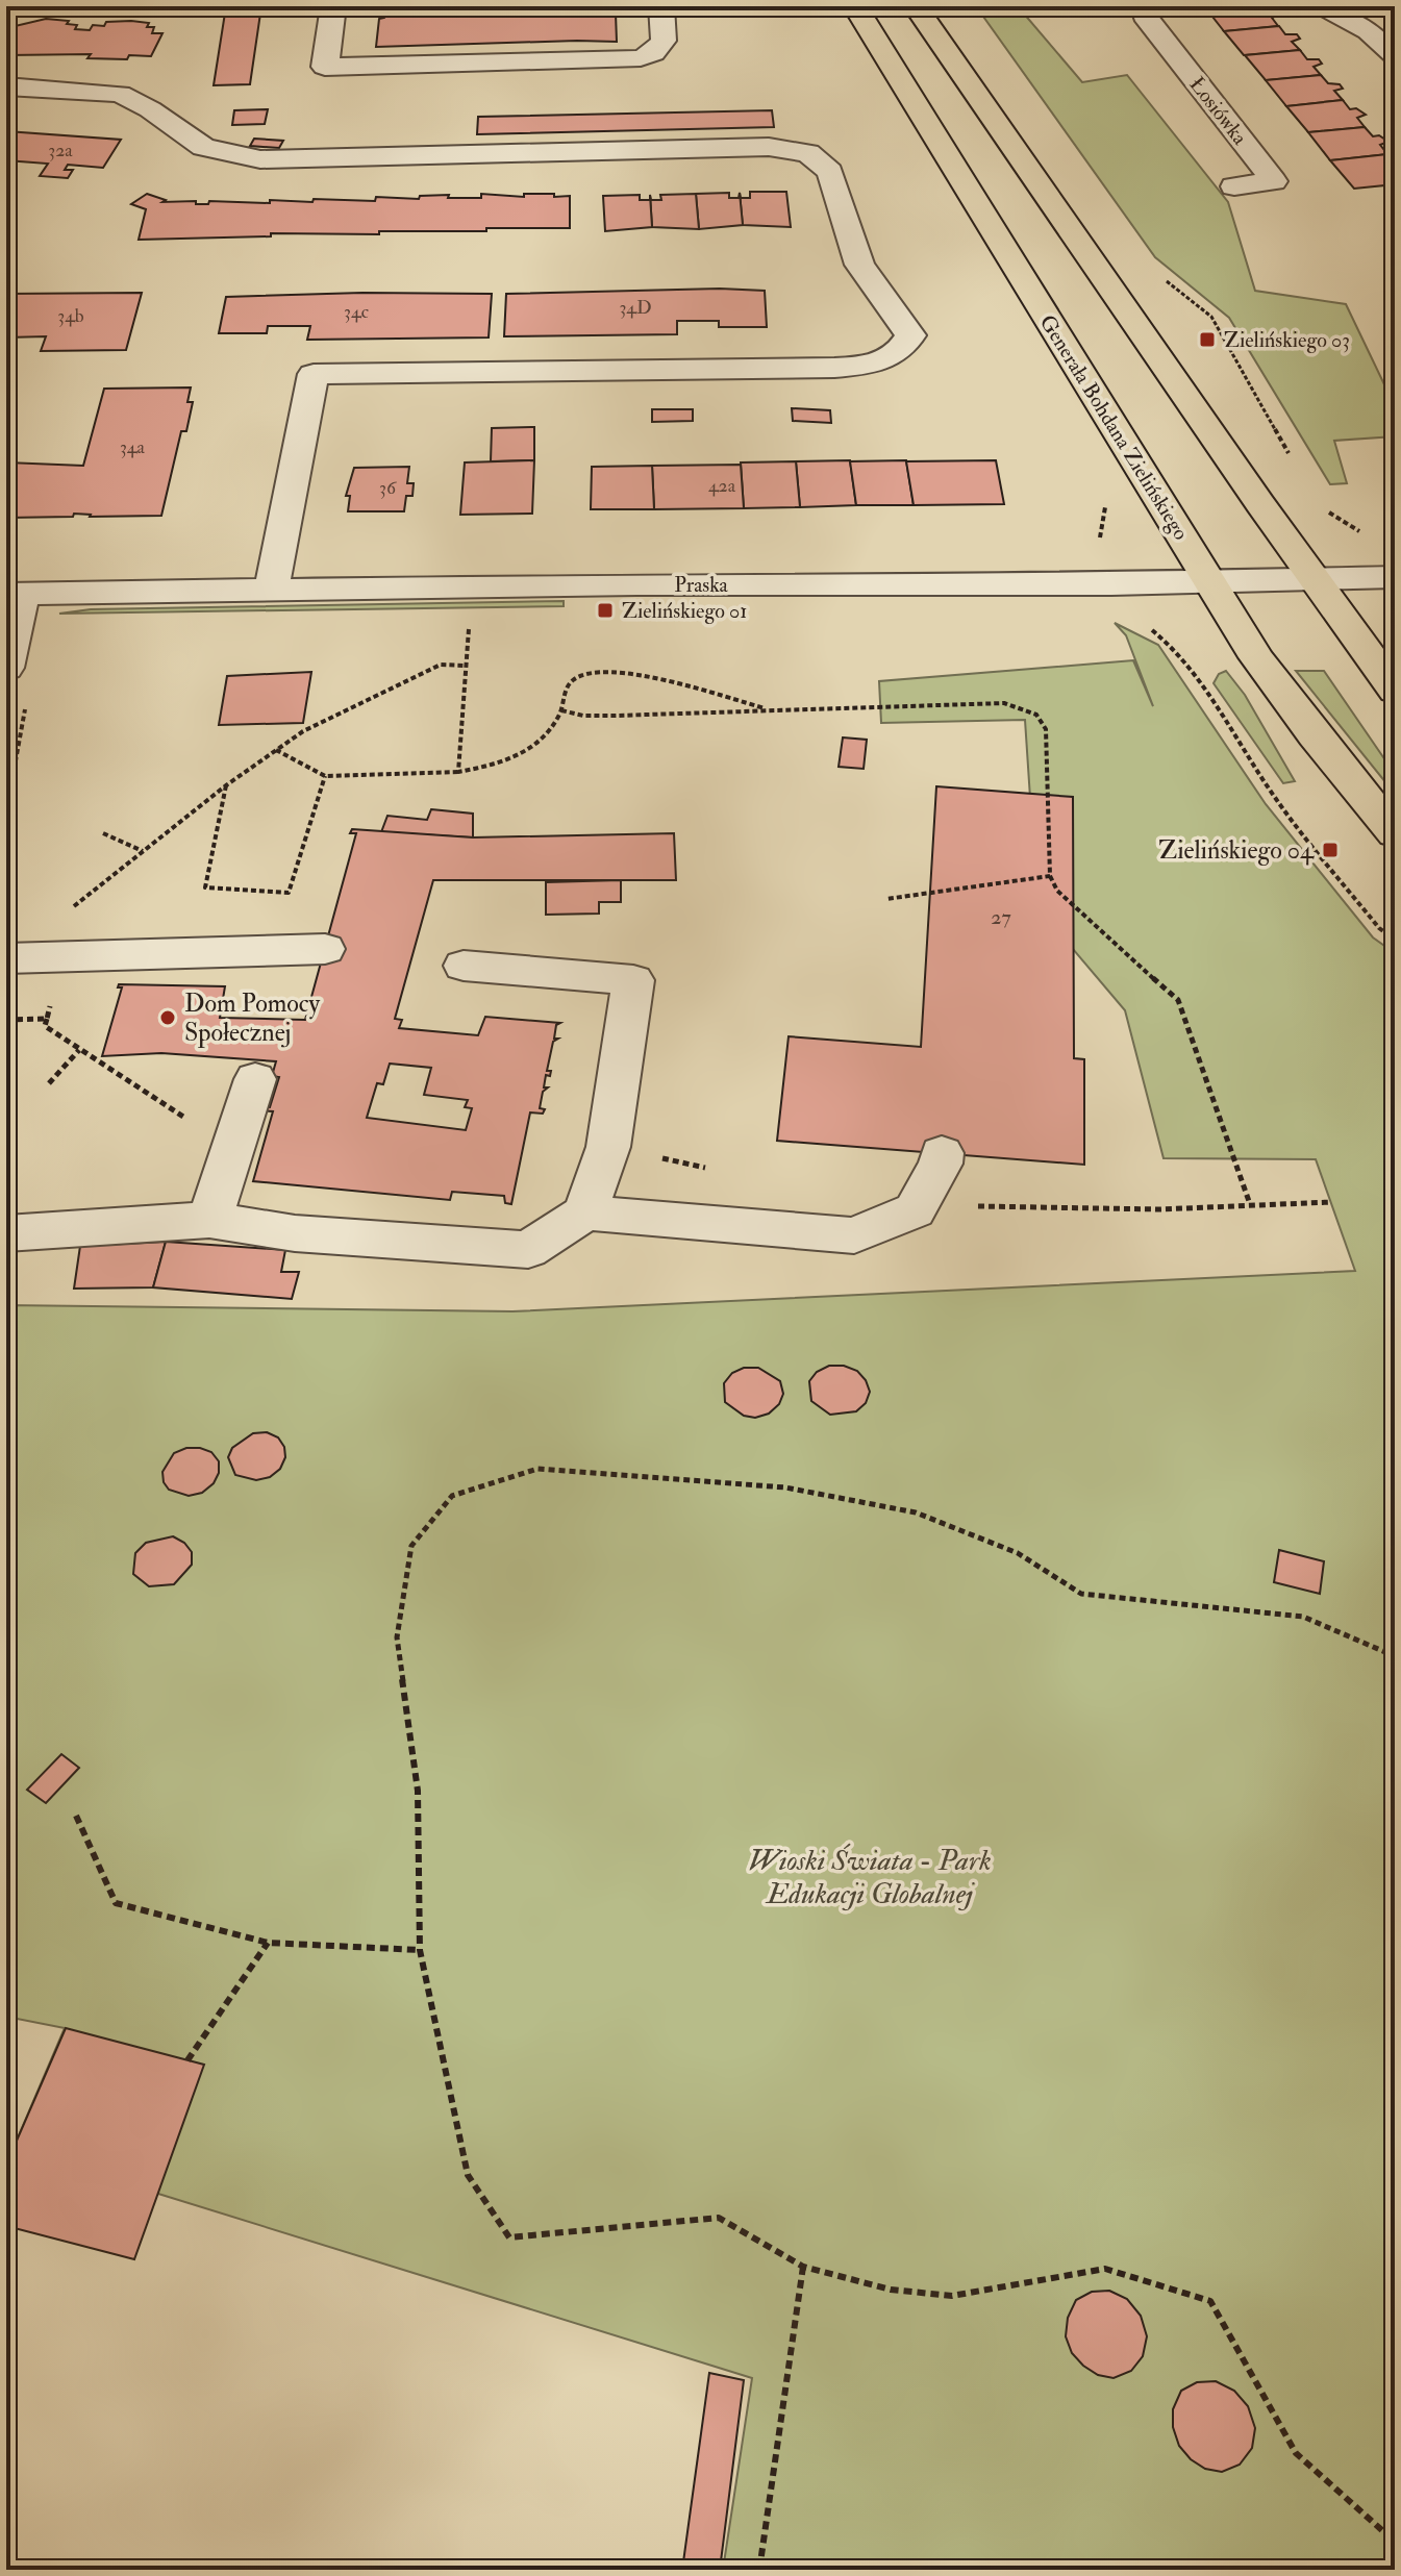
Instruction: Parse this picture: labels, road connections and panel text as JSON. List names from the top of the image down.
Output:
{
  "streets": {
    "main road": ["Generała Bohdana Zielińskiego"],
    "street": ["Łosiówka", "Praska"]
  },
  "crossings": [
    ["Generała Bohdana Zielińskiego", "Praska"]
  ],
  "parks": ["Wioski Świata - Park Edukacji Globalnej"],
  "places": {
    "transit": ["Zielińskiego 03", "Zielińskiego 01", "Zielińskiego 04"],
    "other": ["Dom Pomocy Społecznej"]
  },
  "house_numbers": [
    "32a",
    "34D",
    "34c",
    "34b",
    "34a",
    "42a",
    "36",
    "27"
  ]
}
